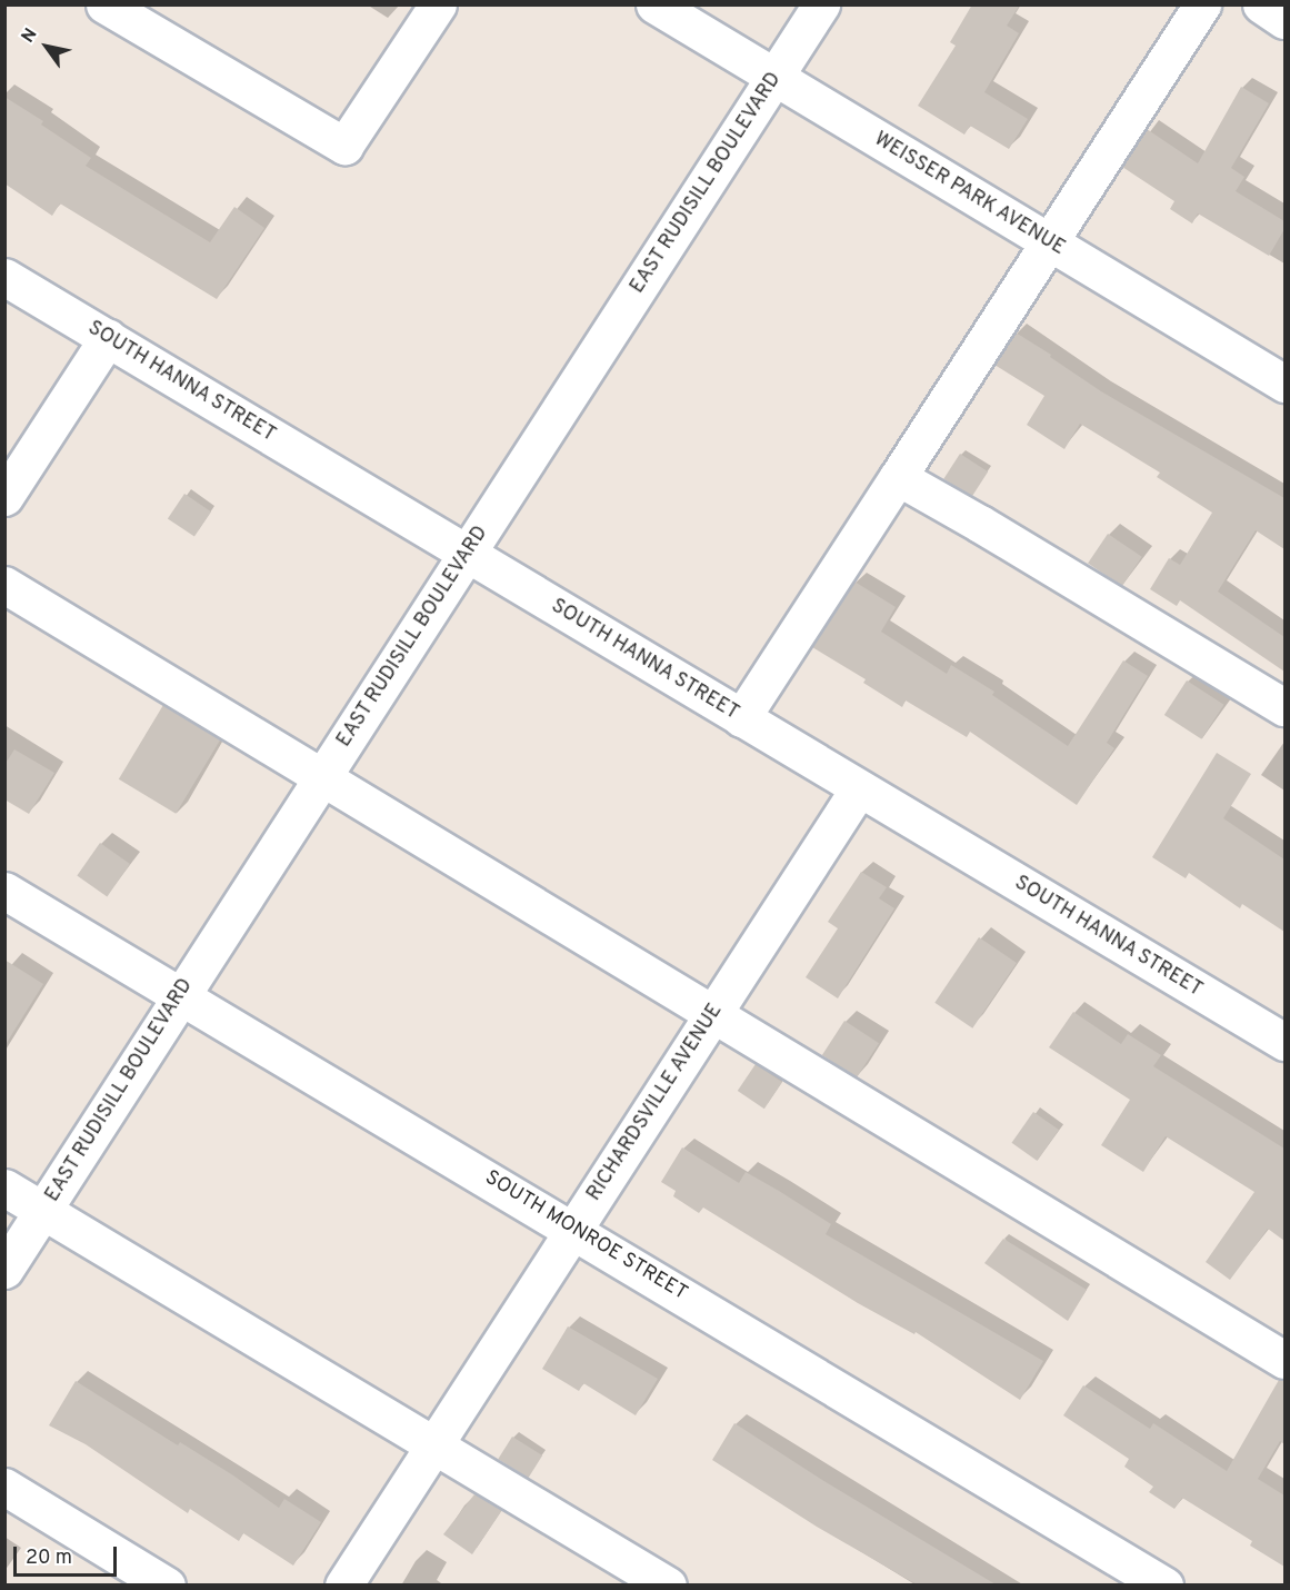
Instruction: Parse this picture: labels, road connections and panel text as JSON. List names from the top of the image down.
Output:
{
  "streets": {
    "street": [
      "EAST RUDISILL BOULEVARD",
      "WEISSER PARK AVENUE",
      "SOUTH HANNA STREET",
      "RICHARDSVILLE AVENUE",
      "SOUTH MONROE STREET"
    ]
  },
  "crossings": [
    ["EAST RUDISILL BOULEVARD", "WEISSER PARK AVENUE"],
    ["EAST RUDISILL BOULEVARD", "SOUTH HANNA STREET"],
    ["EAST RUDISILL BOULEVARD", "SOUTH MONROE STREET"],
    ["SOUTH HANNA STREET", "RICHARDSVILLE AVENUE"],
    ["RICHARDSVILLE AVENUE", "SOUTH MONROE STREET"]
  ],
  "scale_bar": "20 m",
  "north": "top left"
}
